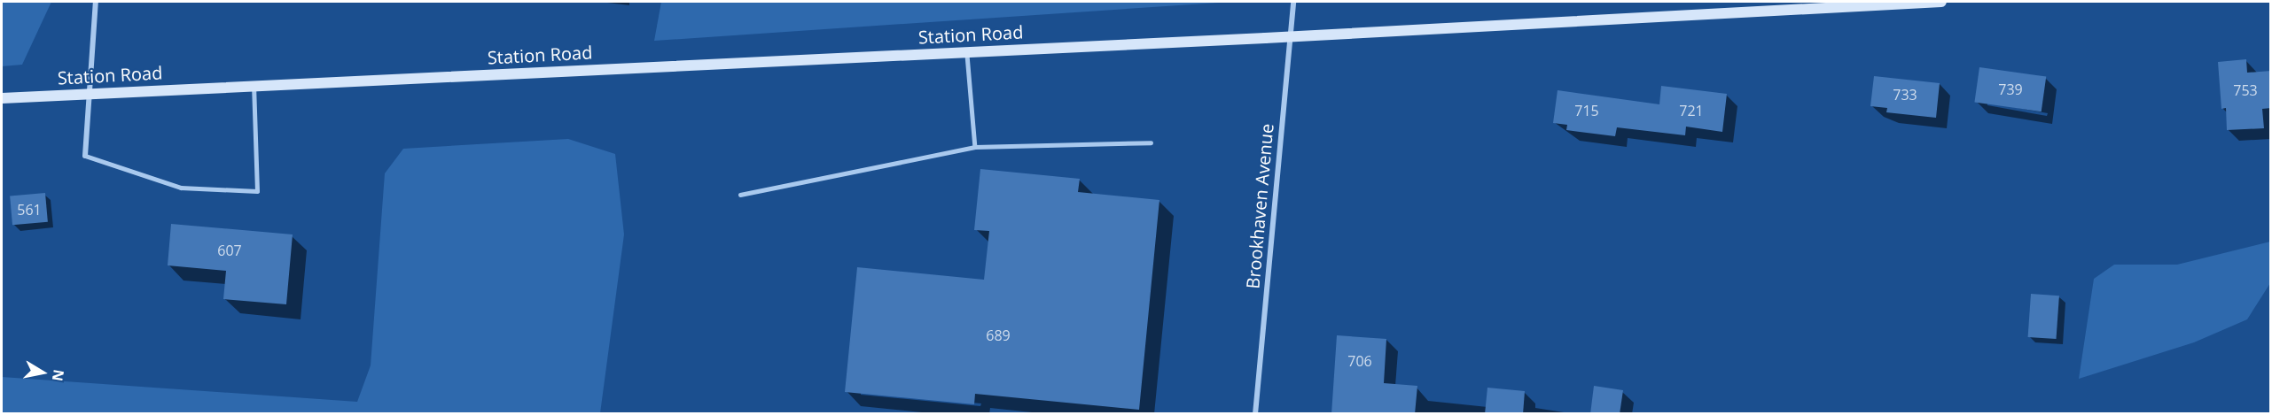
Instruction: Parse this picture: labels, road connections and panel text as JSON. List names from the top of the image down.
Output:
{
  "streets": {
    "main road": ["Station Road"],
    "street": ["Brookhaven Avenue"]
  },
  "crossings": [
    ["Station Road", "Brookhaven Avenue"]
  ],
  "house_numbers": [
    "739",
    "753",
    "733",
    "715",
    "721",
    "561",
    "607",
    "689",
    "706"
  ],
  "north": "right"
}
